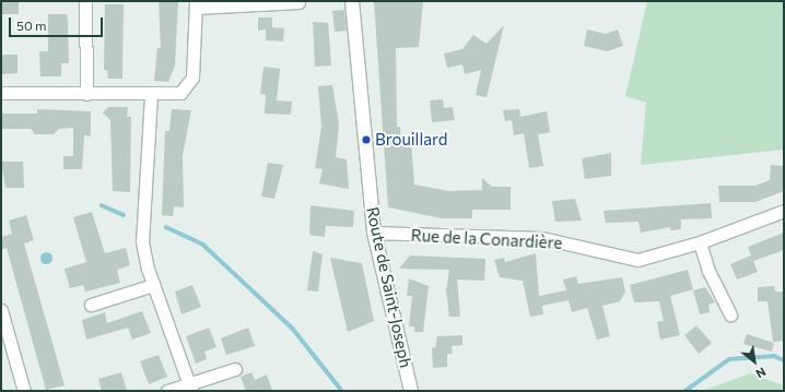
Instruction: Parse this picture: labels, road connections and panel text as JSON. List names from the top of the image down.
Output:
{
  "streets": {
    "street": ["Rue de la Conardière", "Route de Saint-Joseph"]
  },
  "crossings": [
    ["Rue de la Conardière", "Route de Saint-Joseph"]
  ],
  "places": ["Brouillard"],
  "scale_bar": "50 m",
  "north": "bottom right"
}
